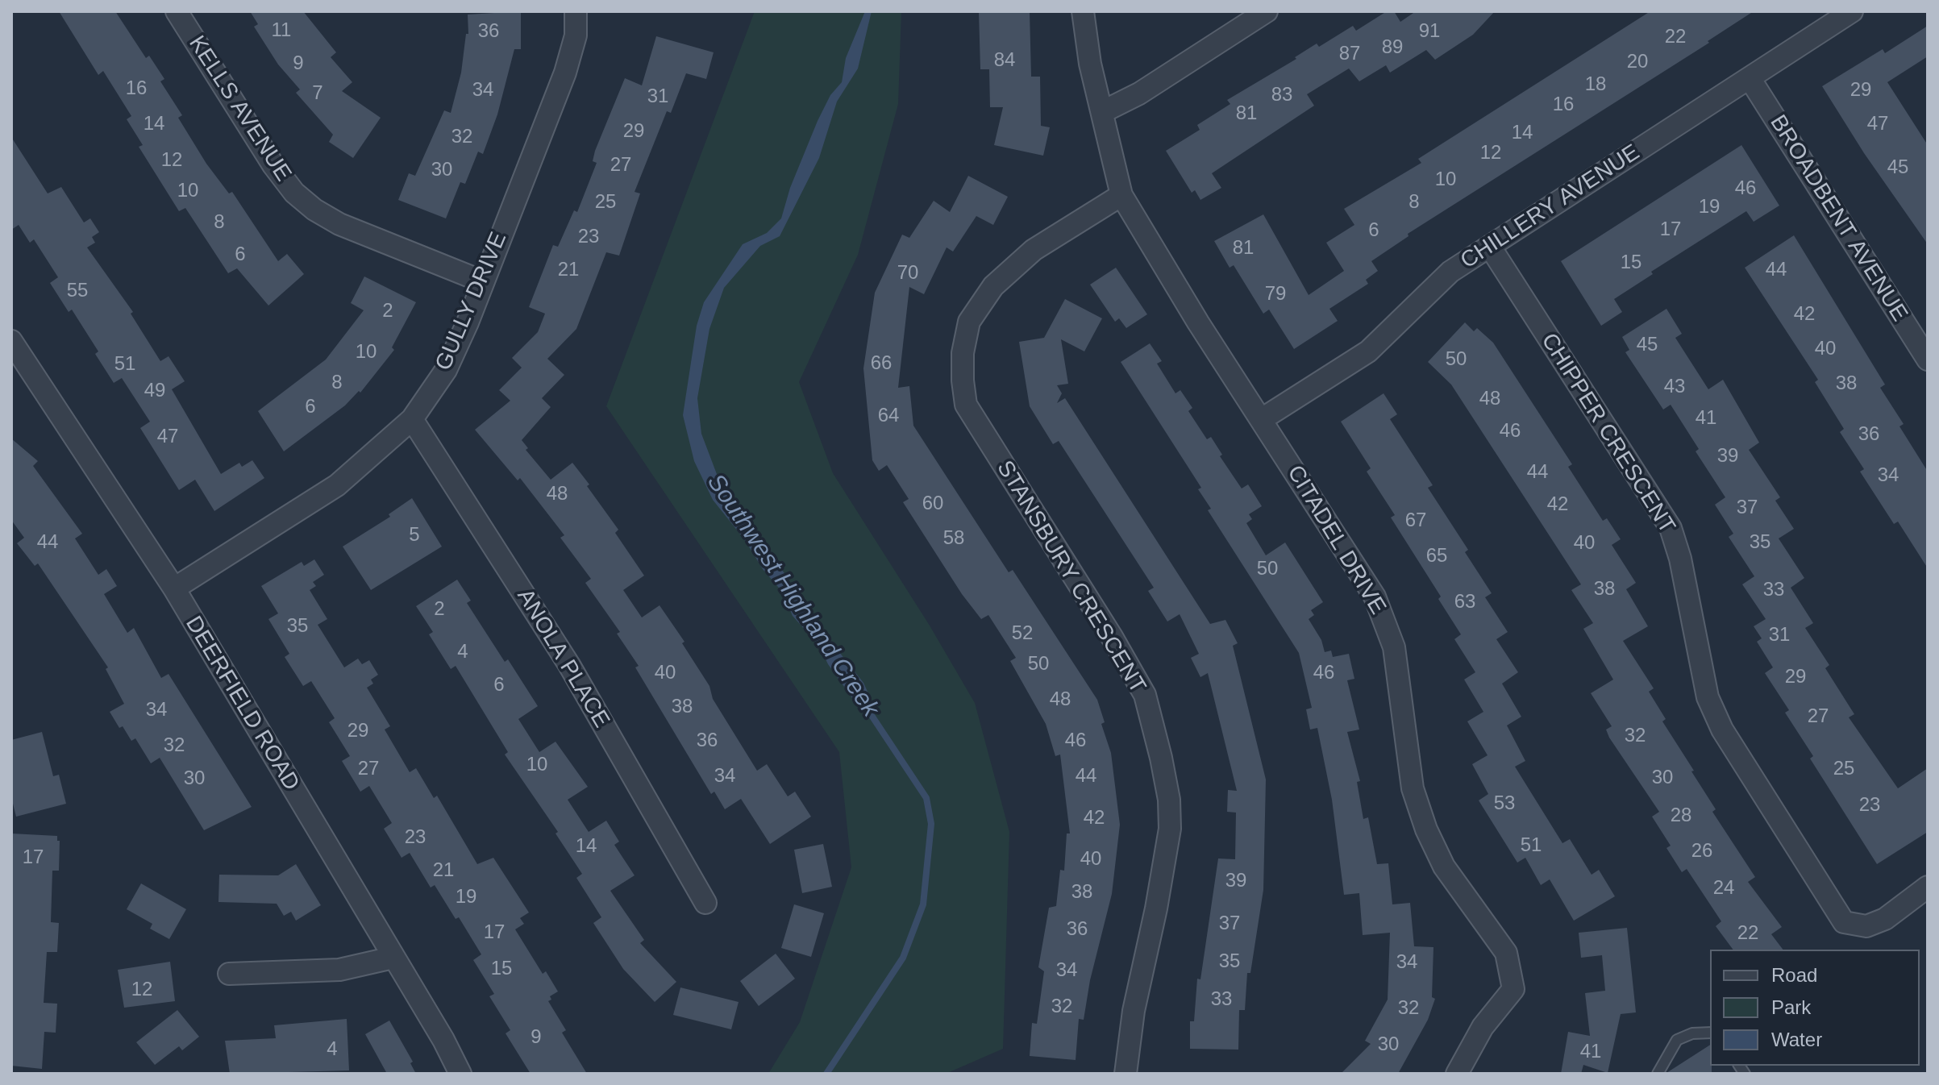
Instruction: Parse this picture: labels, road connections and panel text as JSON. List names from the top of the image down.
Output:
{
  "streets": {
    "street": [
      "KELLS AVENUE",
      "CHILLERY AVENUE",
      "BROADBENT AVENUE",
      "GULLY DRIVE",
      "CHIPPER CRESCENT",
      "CITADEL DRIVE",
      "STANSBURY CRESCENT",
      "ANOLA PLACE",
      "DEERFIELD ROAD"
    ]
  },
  "crossings": [
    ["KELLS AVENUE", "GULLY DRIVE"],
    ["CHILLERY AVENUE", "BROADBENT AVENUE"],
    ["CHILLERY AVENUE", "CHIPPER CRESCENT"],
    ["CHILLERY AVENUE", "CITADEL DRIVE"],
    ["GULLY DRIVE", "ANOLA PLACE"],
    ["GULLY DRIVE", "DEERFIELD ROAD"],
    ["CITADEL DRIVE", "STANSBURY CRESCENT"]
  ],
  "water": ["Southwest Highland Creek"],
  "house_numbers": [
    "11",
    "36",
    "91",
    "22",
    "89",
    "87",
    "84",
    "20",
    "9",
    "18",
    "16",
    "34",
    "29",
    "7",
    "83",
    "31",
    "16",
    "81",
    "14",
    "47",
    "29",
    "14",
    "32",
    "12",
    "12",
    "27",
    "45",
    "30",
    "10",
    "46",
    "10",
    "25",
    "8",
    "19",
    "8",
    "17",
    "6",
    "23",
    "81",
    "6",
    "15",
    "21",
    "44",
    "70",
    "55",
    "79",
    "2",
    "42",
    "45",
    "40",
    "10",
    "50",
    "66",
    "51",
    "8",
    "38",
    "43",
    "49",
    "48",
    "6",
    "64",
    "41",
    "46",
    "36",
    "47",
    "39",
    "44",
    "34",
    "48",
    "60",
    "42",
    "37",
    "67",
    "5",
    "58",
    "44",
    "35",
    "40",
    "65",
    "50",
    "38",
    "33",
    "63",
    "2",
    "35",
    "52",
    "31",
    "4",
    "50",
    "40",
    "46",
    "29",
    "6",
    "48",
    "38",
    "34",
    "27",
    "29",
    "32",
    "36",
    "46",
    "32",
    "10",
    "27",
    "25",
    "34",
    "44",
    "30",
    "30",
    "53",
    "23",
    "28",
    "42",
    "23",
    "51",
    "14",
    "26",
    "17",
    "40",
    "21",
    "39",
    "24",
    "38",
    "19",
    "37",
    "36",
    "17",
    "22",
    "35",
    "34",
    "15",
    "34",
    "12",
    "33",
    "32",
    "32",
    "9",
    "30",
    "4",
    "41"
  ],
  "legend": ["Road", "Park", "Water"]
}
